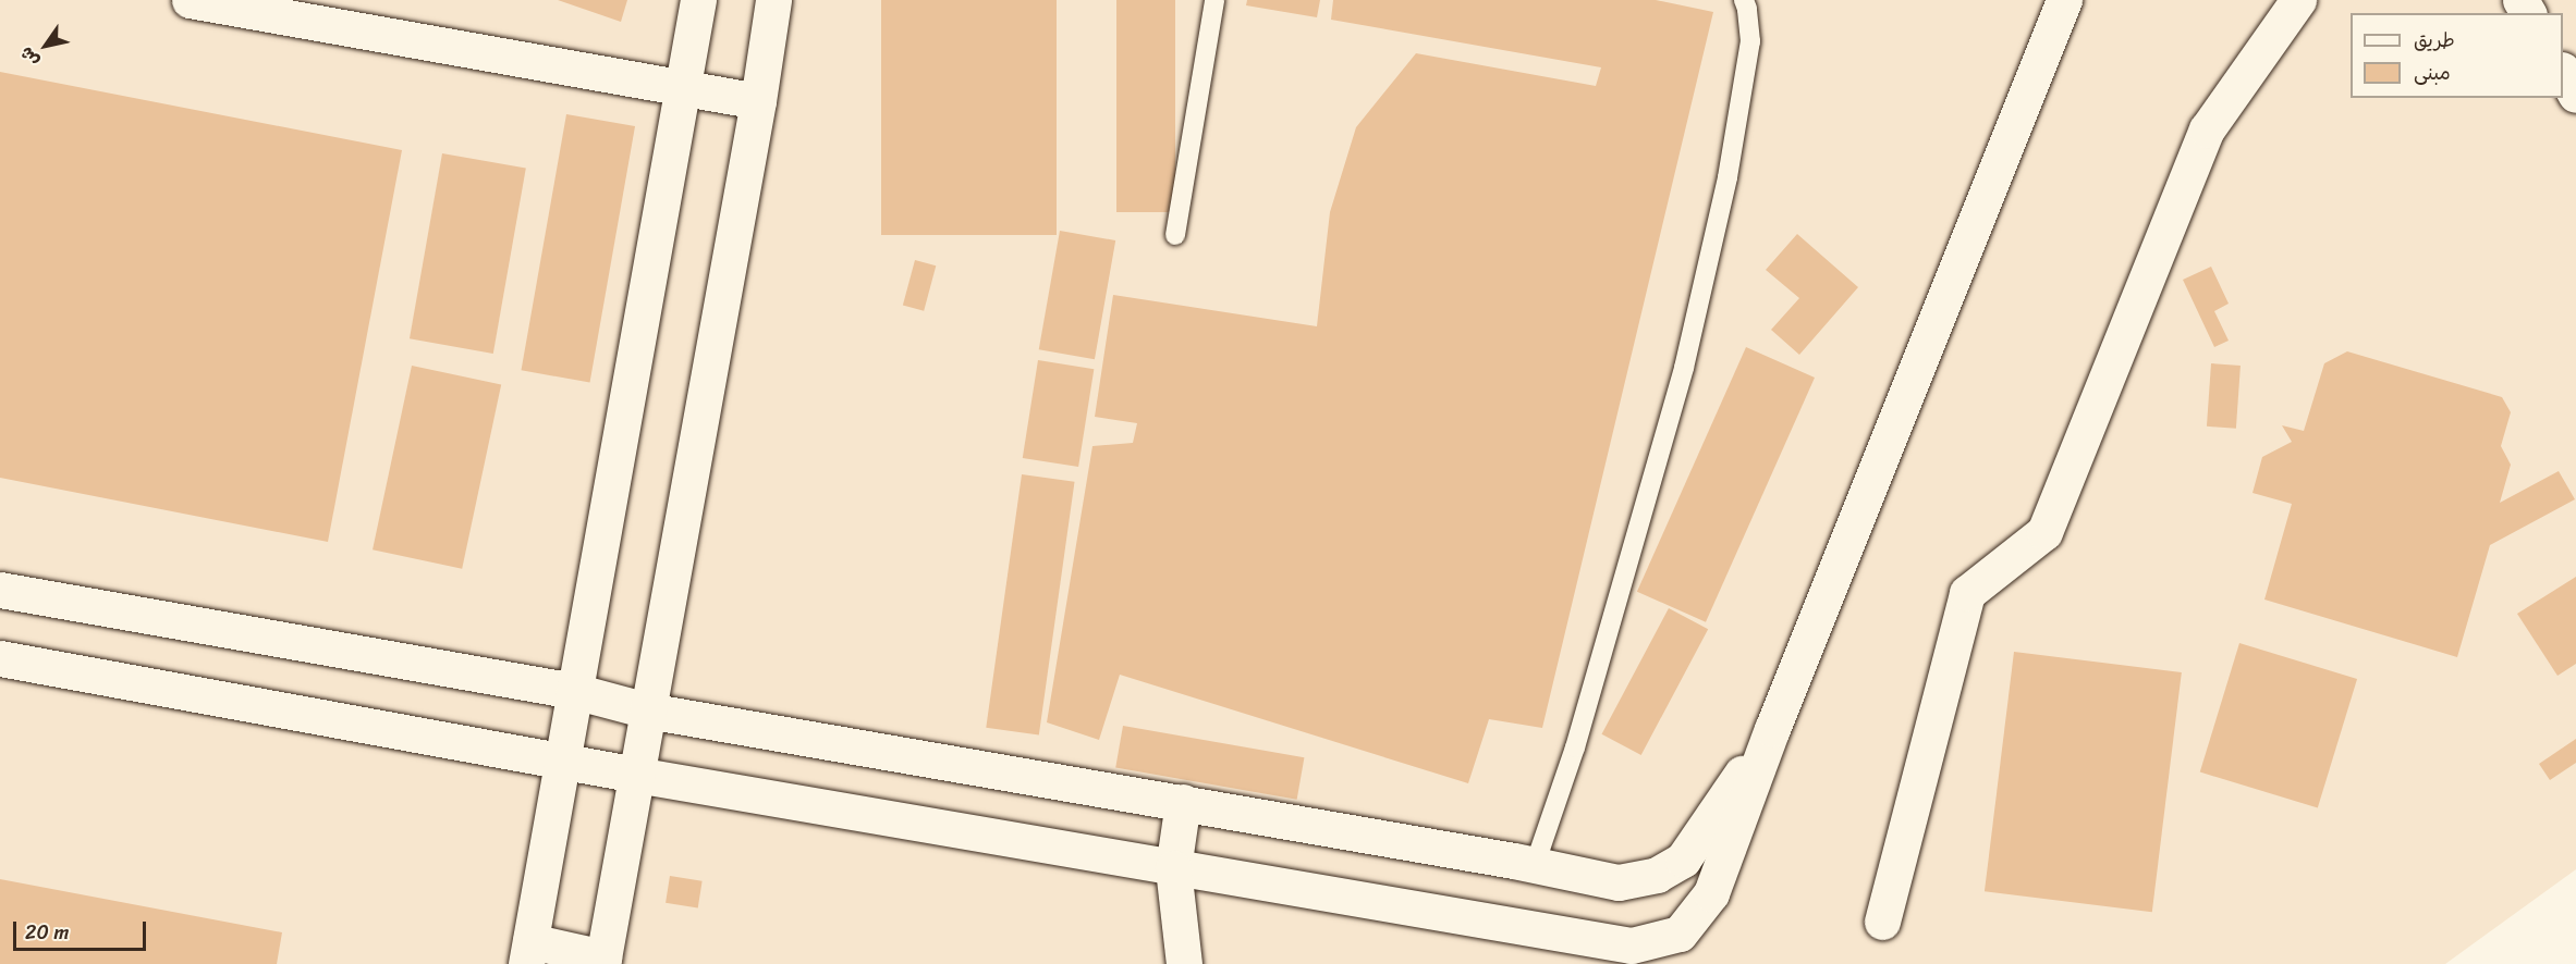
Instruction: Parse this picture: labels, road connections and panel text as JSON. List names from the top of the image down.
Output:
{
  "legend": ["طريق", "مبنى"],
  "scale_bar": "20 m",
  "north": "bottom left"
}
